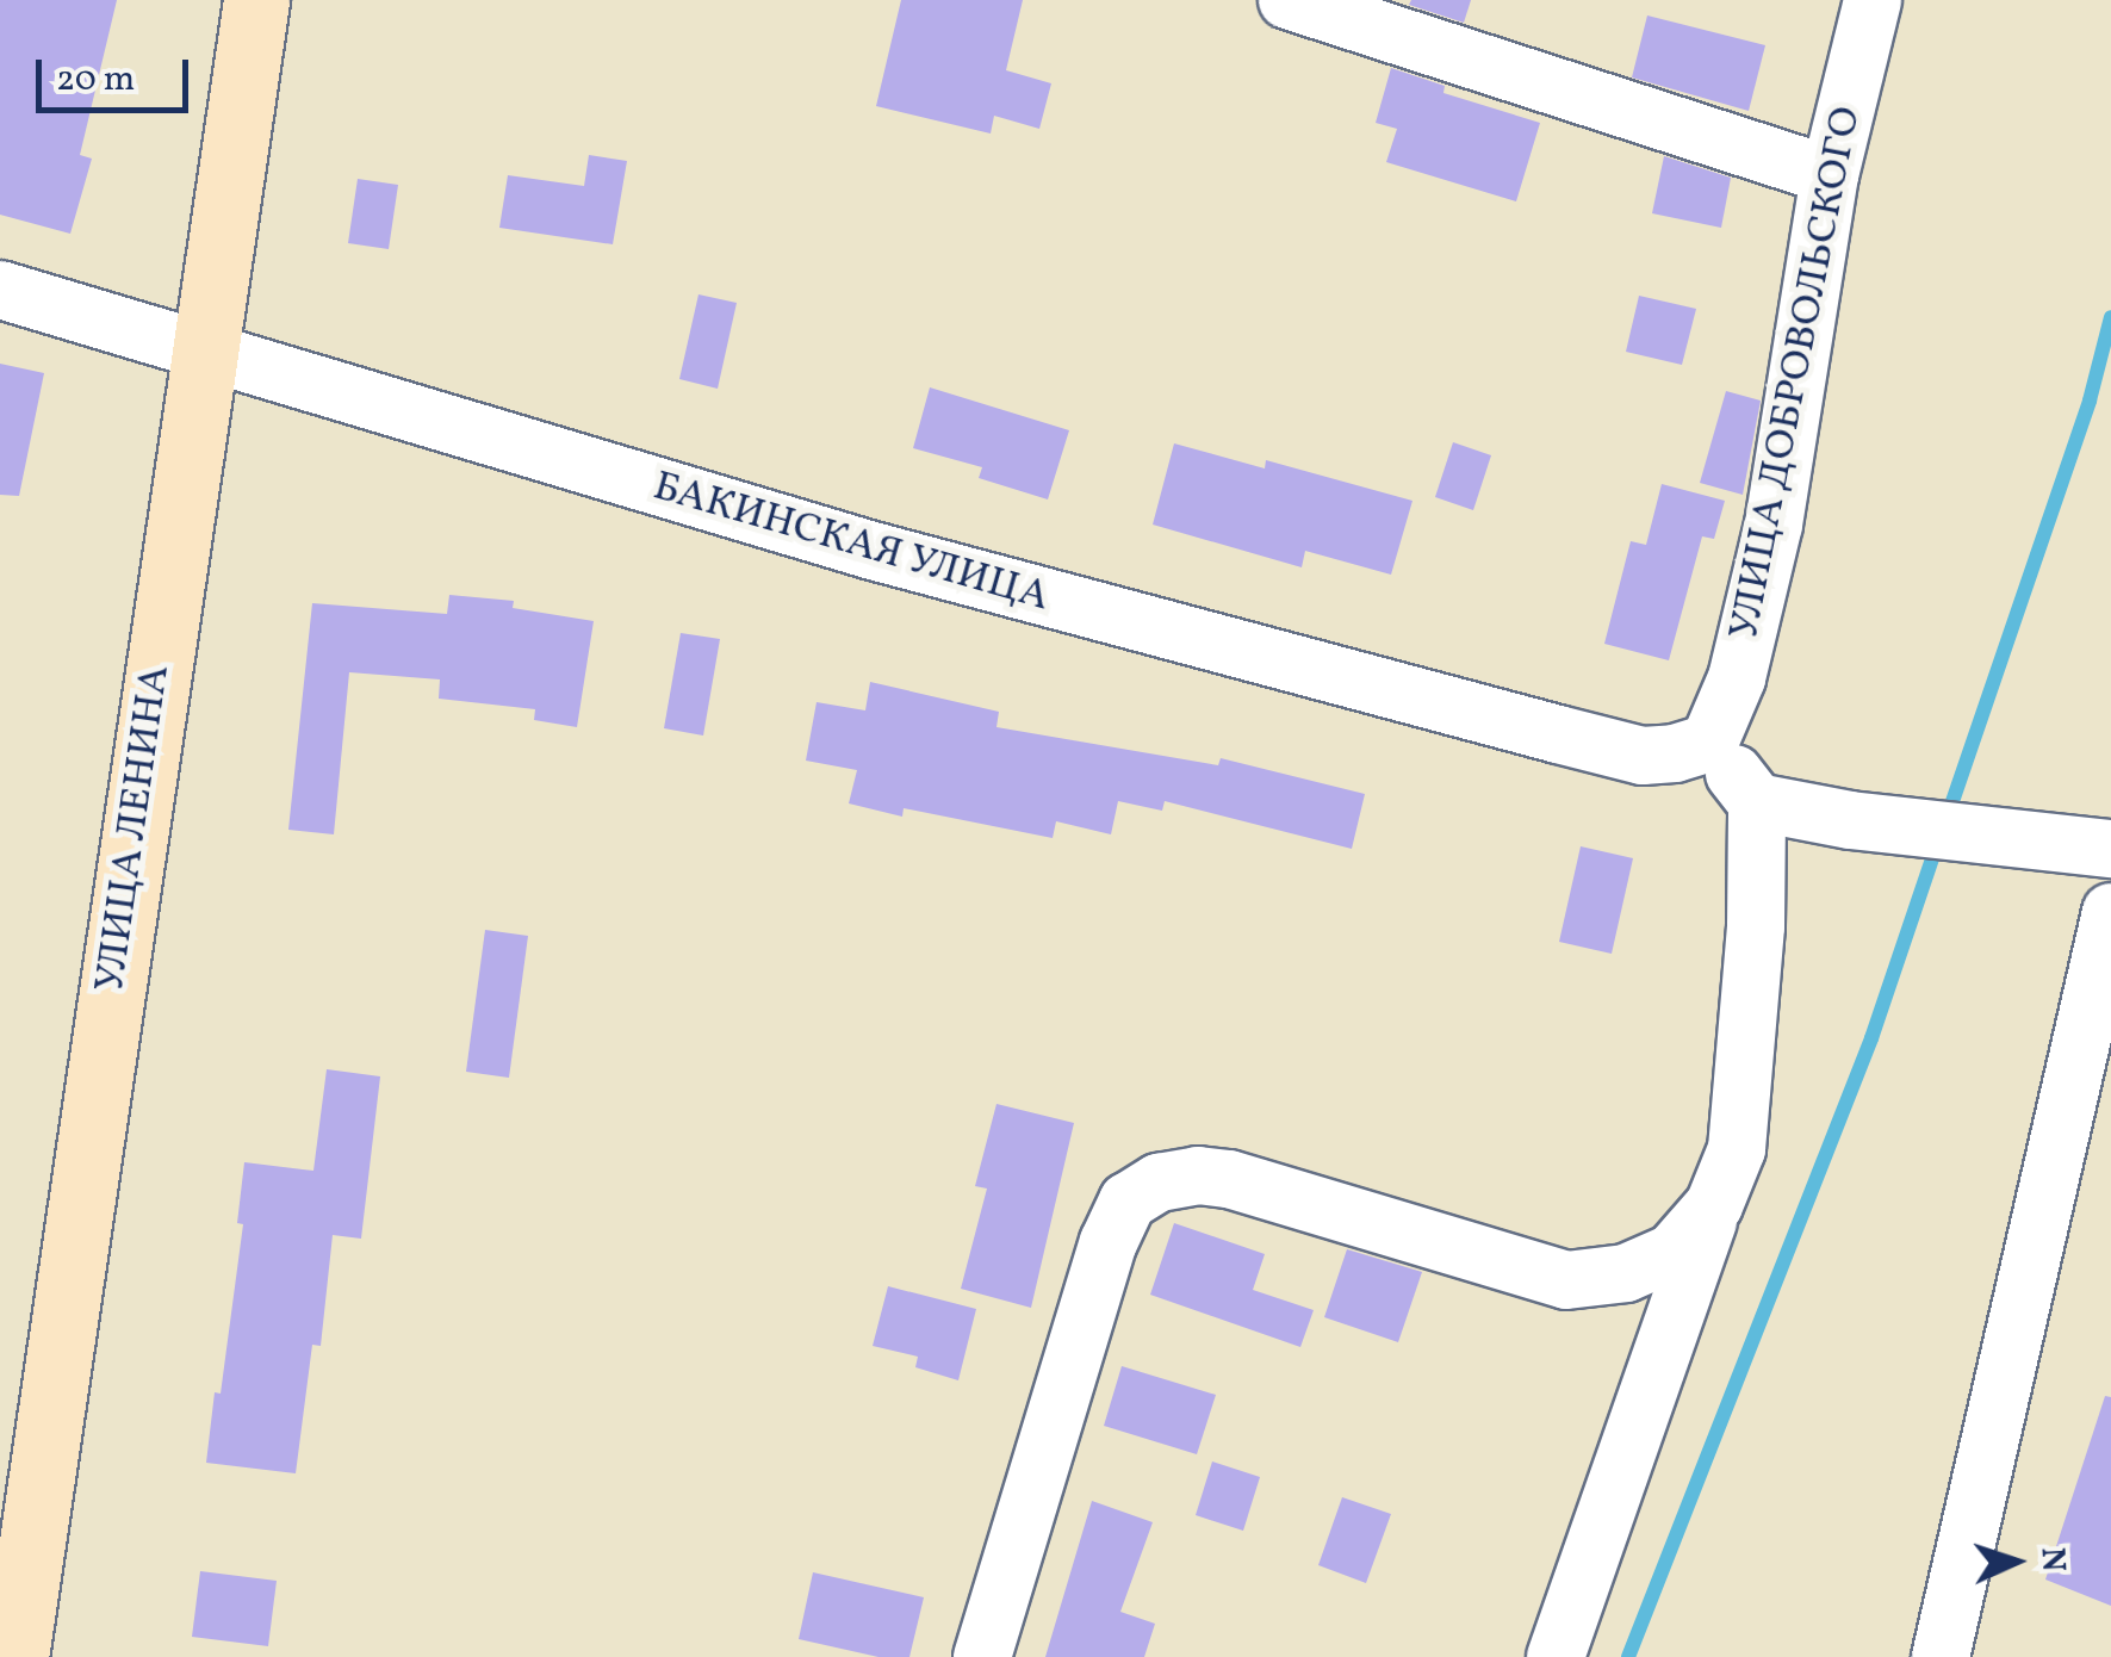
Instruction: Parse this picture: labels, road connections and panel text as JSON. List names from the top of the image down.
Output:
{
  "streets": {
    "street": ["УЛИЦА ДОБРОВОЛЬСКОГО", "БАКИНСКАЯ УЛИЦА", "УЛИЦА ЛЕНИНА"]
  },
  "crossings": [
    ["УЛИЦА ДОБРОВОЛЬСКОГО", "БАКИНСКАЯ УЛИЦА"],
    ["БАКИНСКАЯ УЛИЦА", "УЛИЦА ЛЕНИНА"]
  ],
  "scale_bar": "20 m",
  "north": "right"
}
